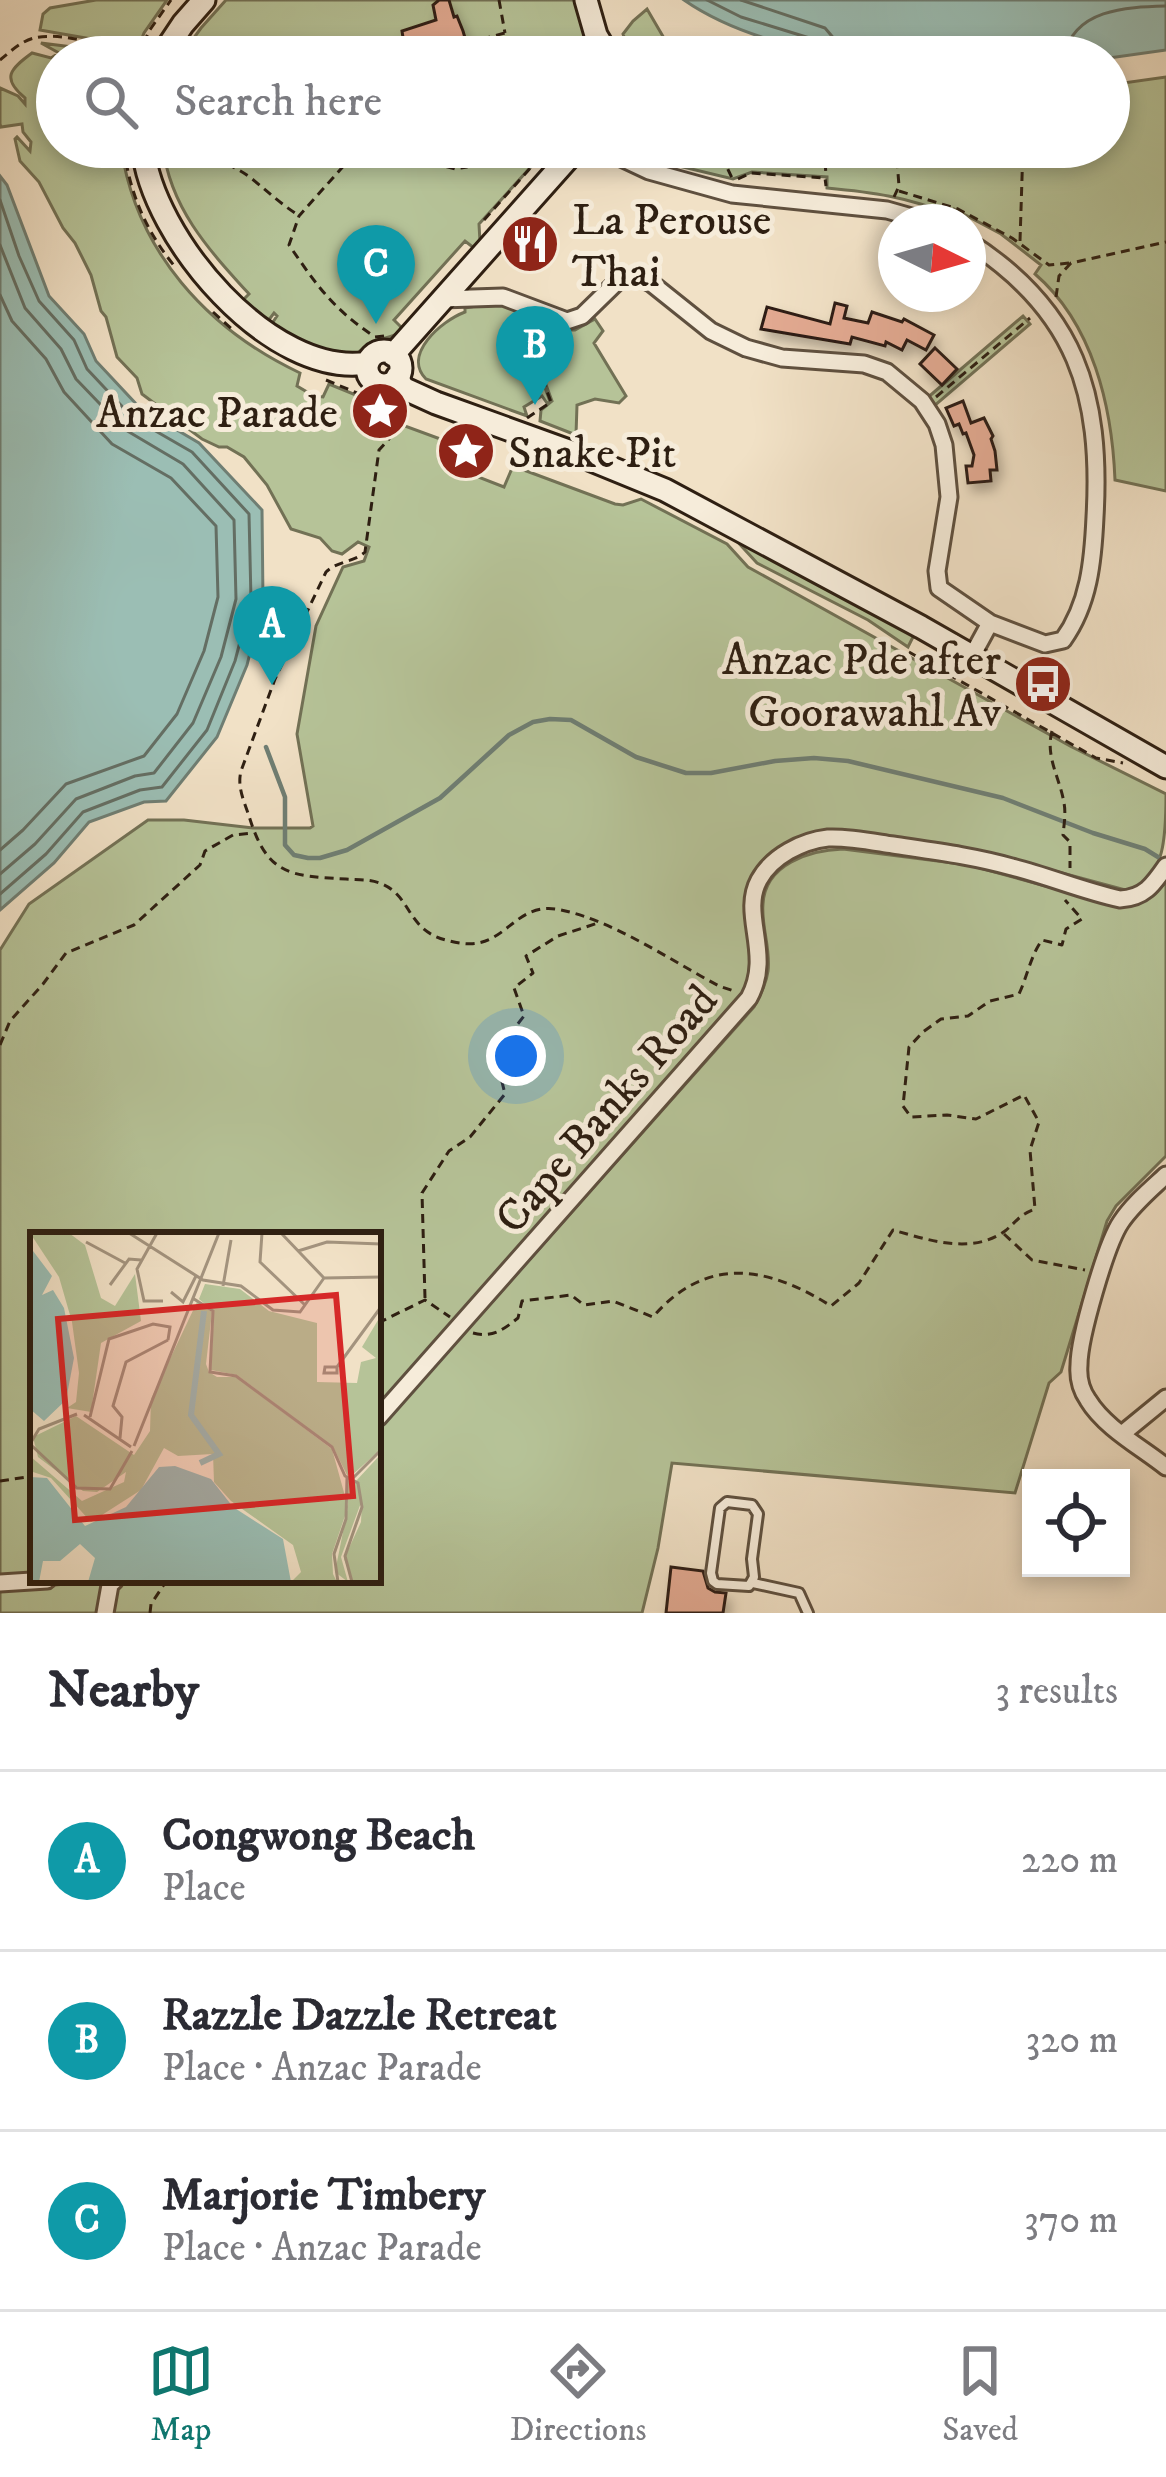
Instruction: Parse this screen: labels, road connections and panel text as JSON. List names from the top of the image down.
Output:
{
  "streets": {
    "street": ["Cape Banks Road"]
  },
  "places": {
    "restaurant": ["La Perouse Thai"],
    "place": ["Anzac Parade", "Snake Pit"],
    "bus stop": ["Anzac Pde after Goorawahl Av"]
  },
  "north": "right",
  "page": {
    "search": "Search here",
    "pins": ["C", "B", "A"],
    "heading": ["Nearby", "3 results"],
    "list": [
      {
        "mark": "A",
        "name": "Congwong Beach",
        "note": "Place",
        "value": "220 m"
      },
      {
        "mark": "B",
        "name": "Razzle Dazzle Retreat",
        "note": "Place · Anzac Parade",
        "value": "320 m"
      },
      {
        "mark": "C",
        "name": "Marjorie Timbery",
        "note": "Place · Anzac Parade",
        "value": "370 m"
      }
    ],
    "nav": ["Map", "Directions", "Saved"]
  }
}
